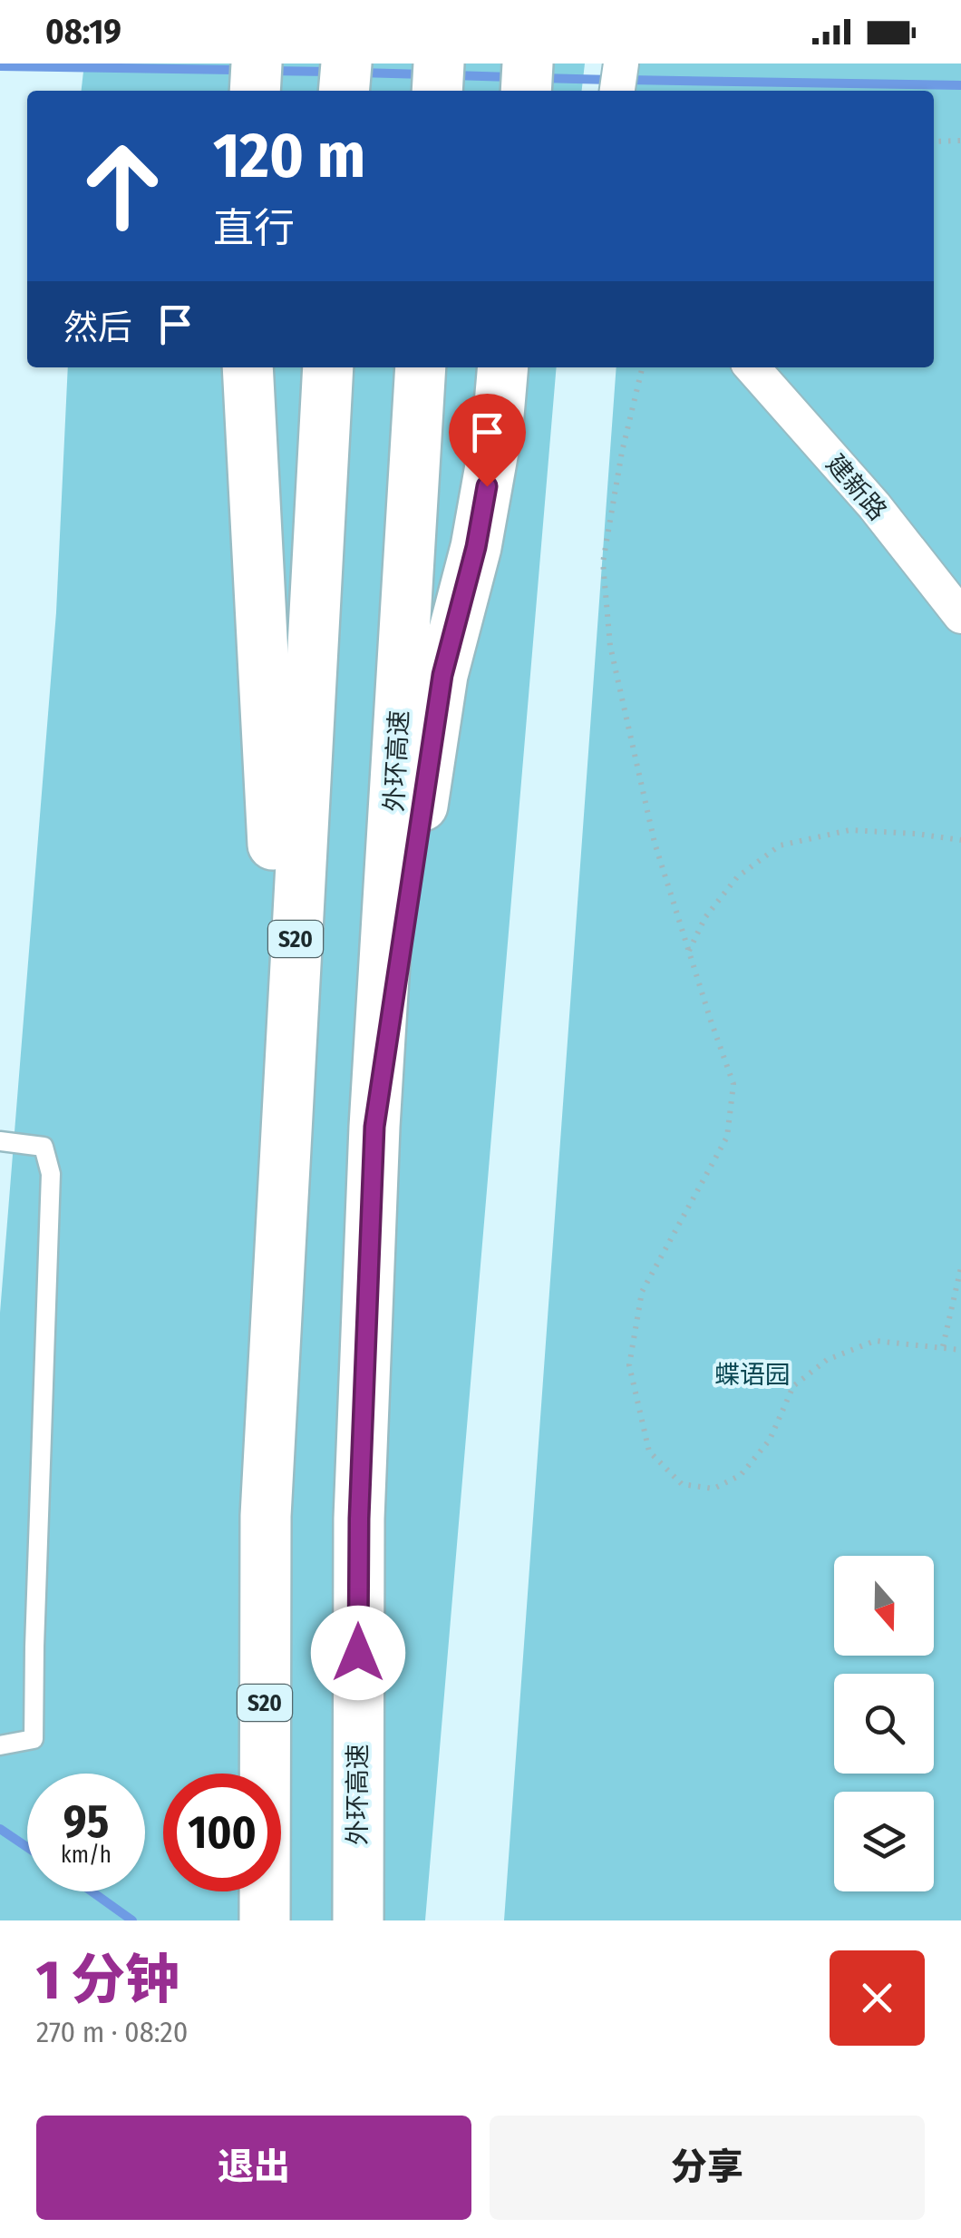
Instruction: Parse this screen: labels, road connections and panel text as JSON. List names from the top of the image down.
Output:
{
  "streets": {
    "highway": ["外环高速", "S20"],
    "street": ["建新路"]
  },
  "parks": ["蝶语园"],
  "north": "bottom",
  "page": {
    "status": "08:19",
    "turn": ["120 m", "直行"],
    "then": "然后",
    "speed": "95 km/h",
    "limit": "100",
    "heading": ["1 分钟", "270 m · 08:20"],
    "buttons": ["退出", "分享"]
  }
}
